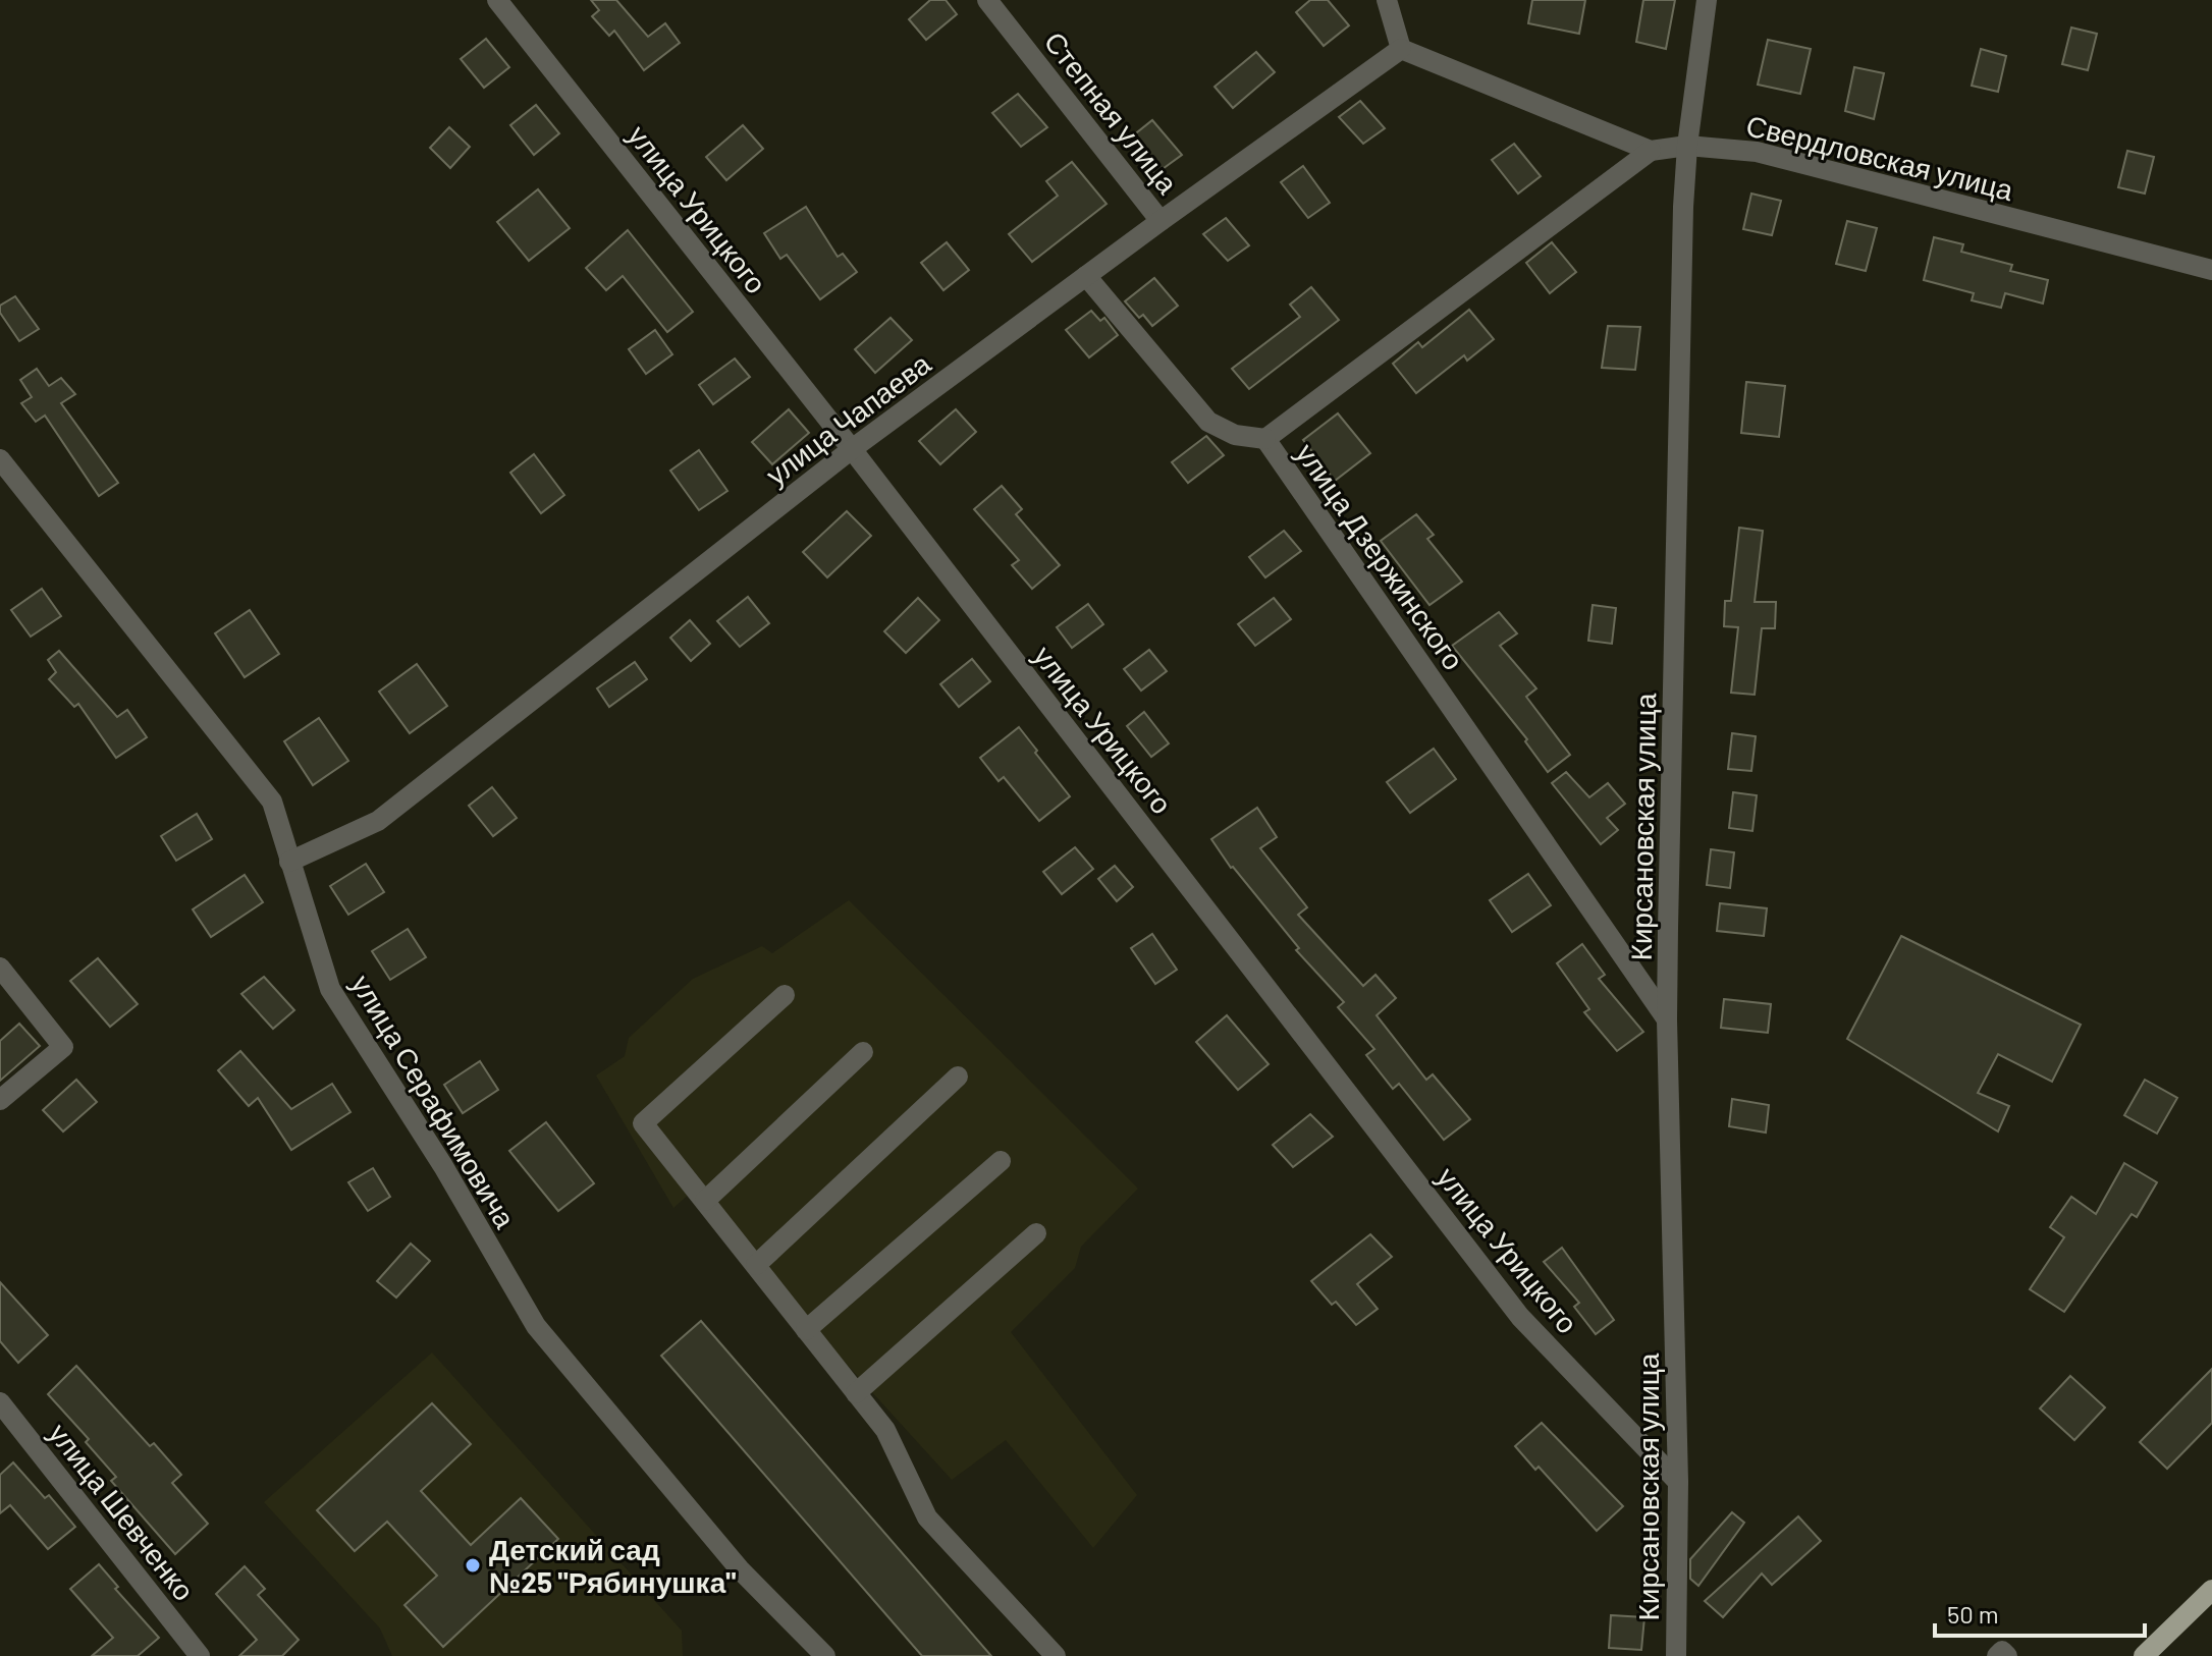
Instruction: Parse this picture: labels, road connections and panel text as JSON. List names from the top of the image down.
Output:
{
  "streets": {
    "street": [
      "Степная улица",
      "Свердловская улица",
      "улица Урицкого",
      "улица Чапаева",
      "улица Дзержинского",
      "Кирсановская улица",
      "улица Серафимовича",
      "улица Шевченко"
    ]
  },
  "crossings": [
    ["Степная улица", "улица Чапаева"],
    ["Свердловская улица", "улица Дзержинского"],
    ["Свердловская улица", "Кирсановская улица"],
    ["улица Урицкого", "улица Чапаева"],
    ["улица Урицкого", "Кирсановская улица"],
    ["улица Чапаева", "улица Серафимовича"],
    ["улица Дзержинского", "Кирсановская улица"]
  ],
  "places": ["Детский сад №25 \"Рябинушка\""],
  "scale_bar": "50 m"
}
